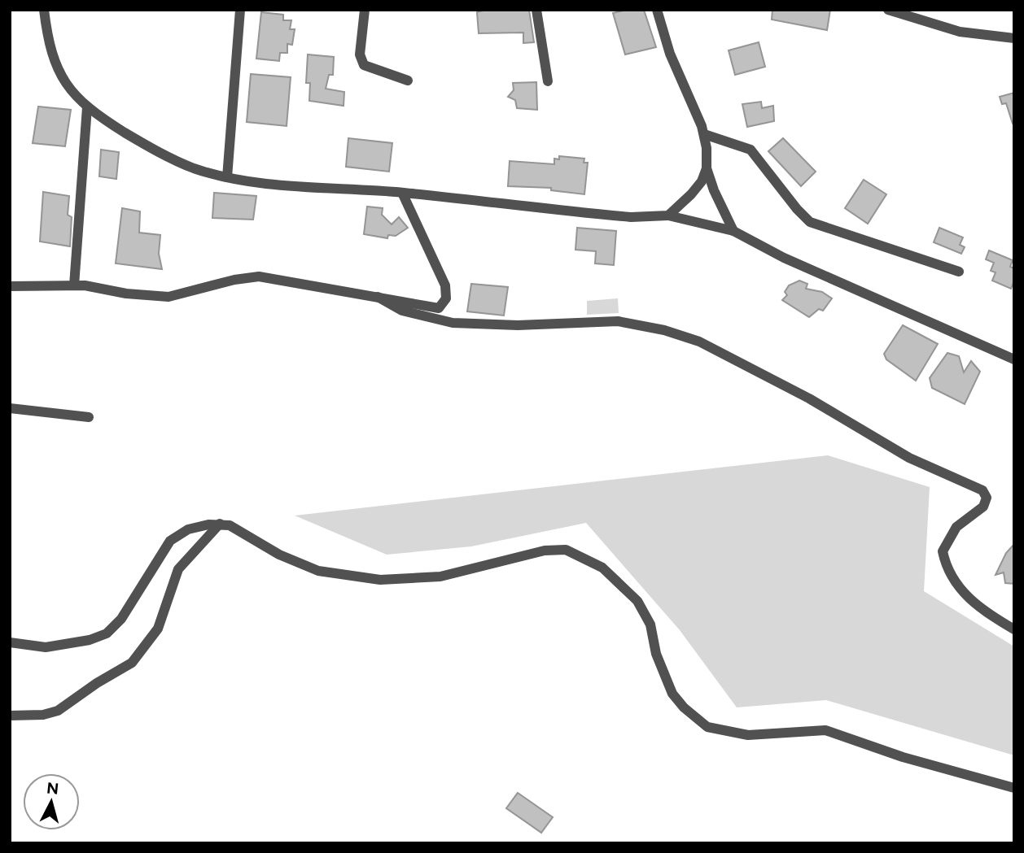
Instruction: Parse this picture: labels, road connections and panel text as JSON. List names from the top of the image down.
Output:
{
  "north": "top"
}
